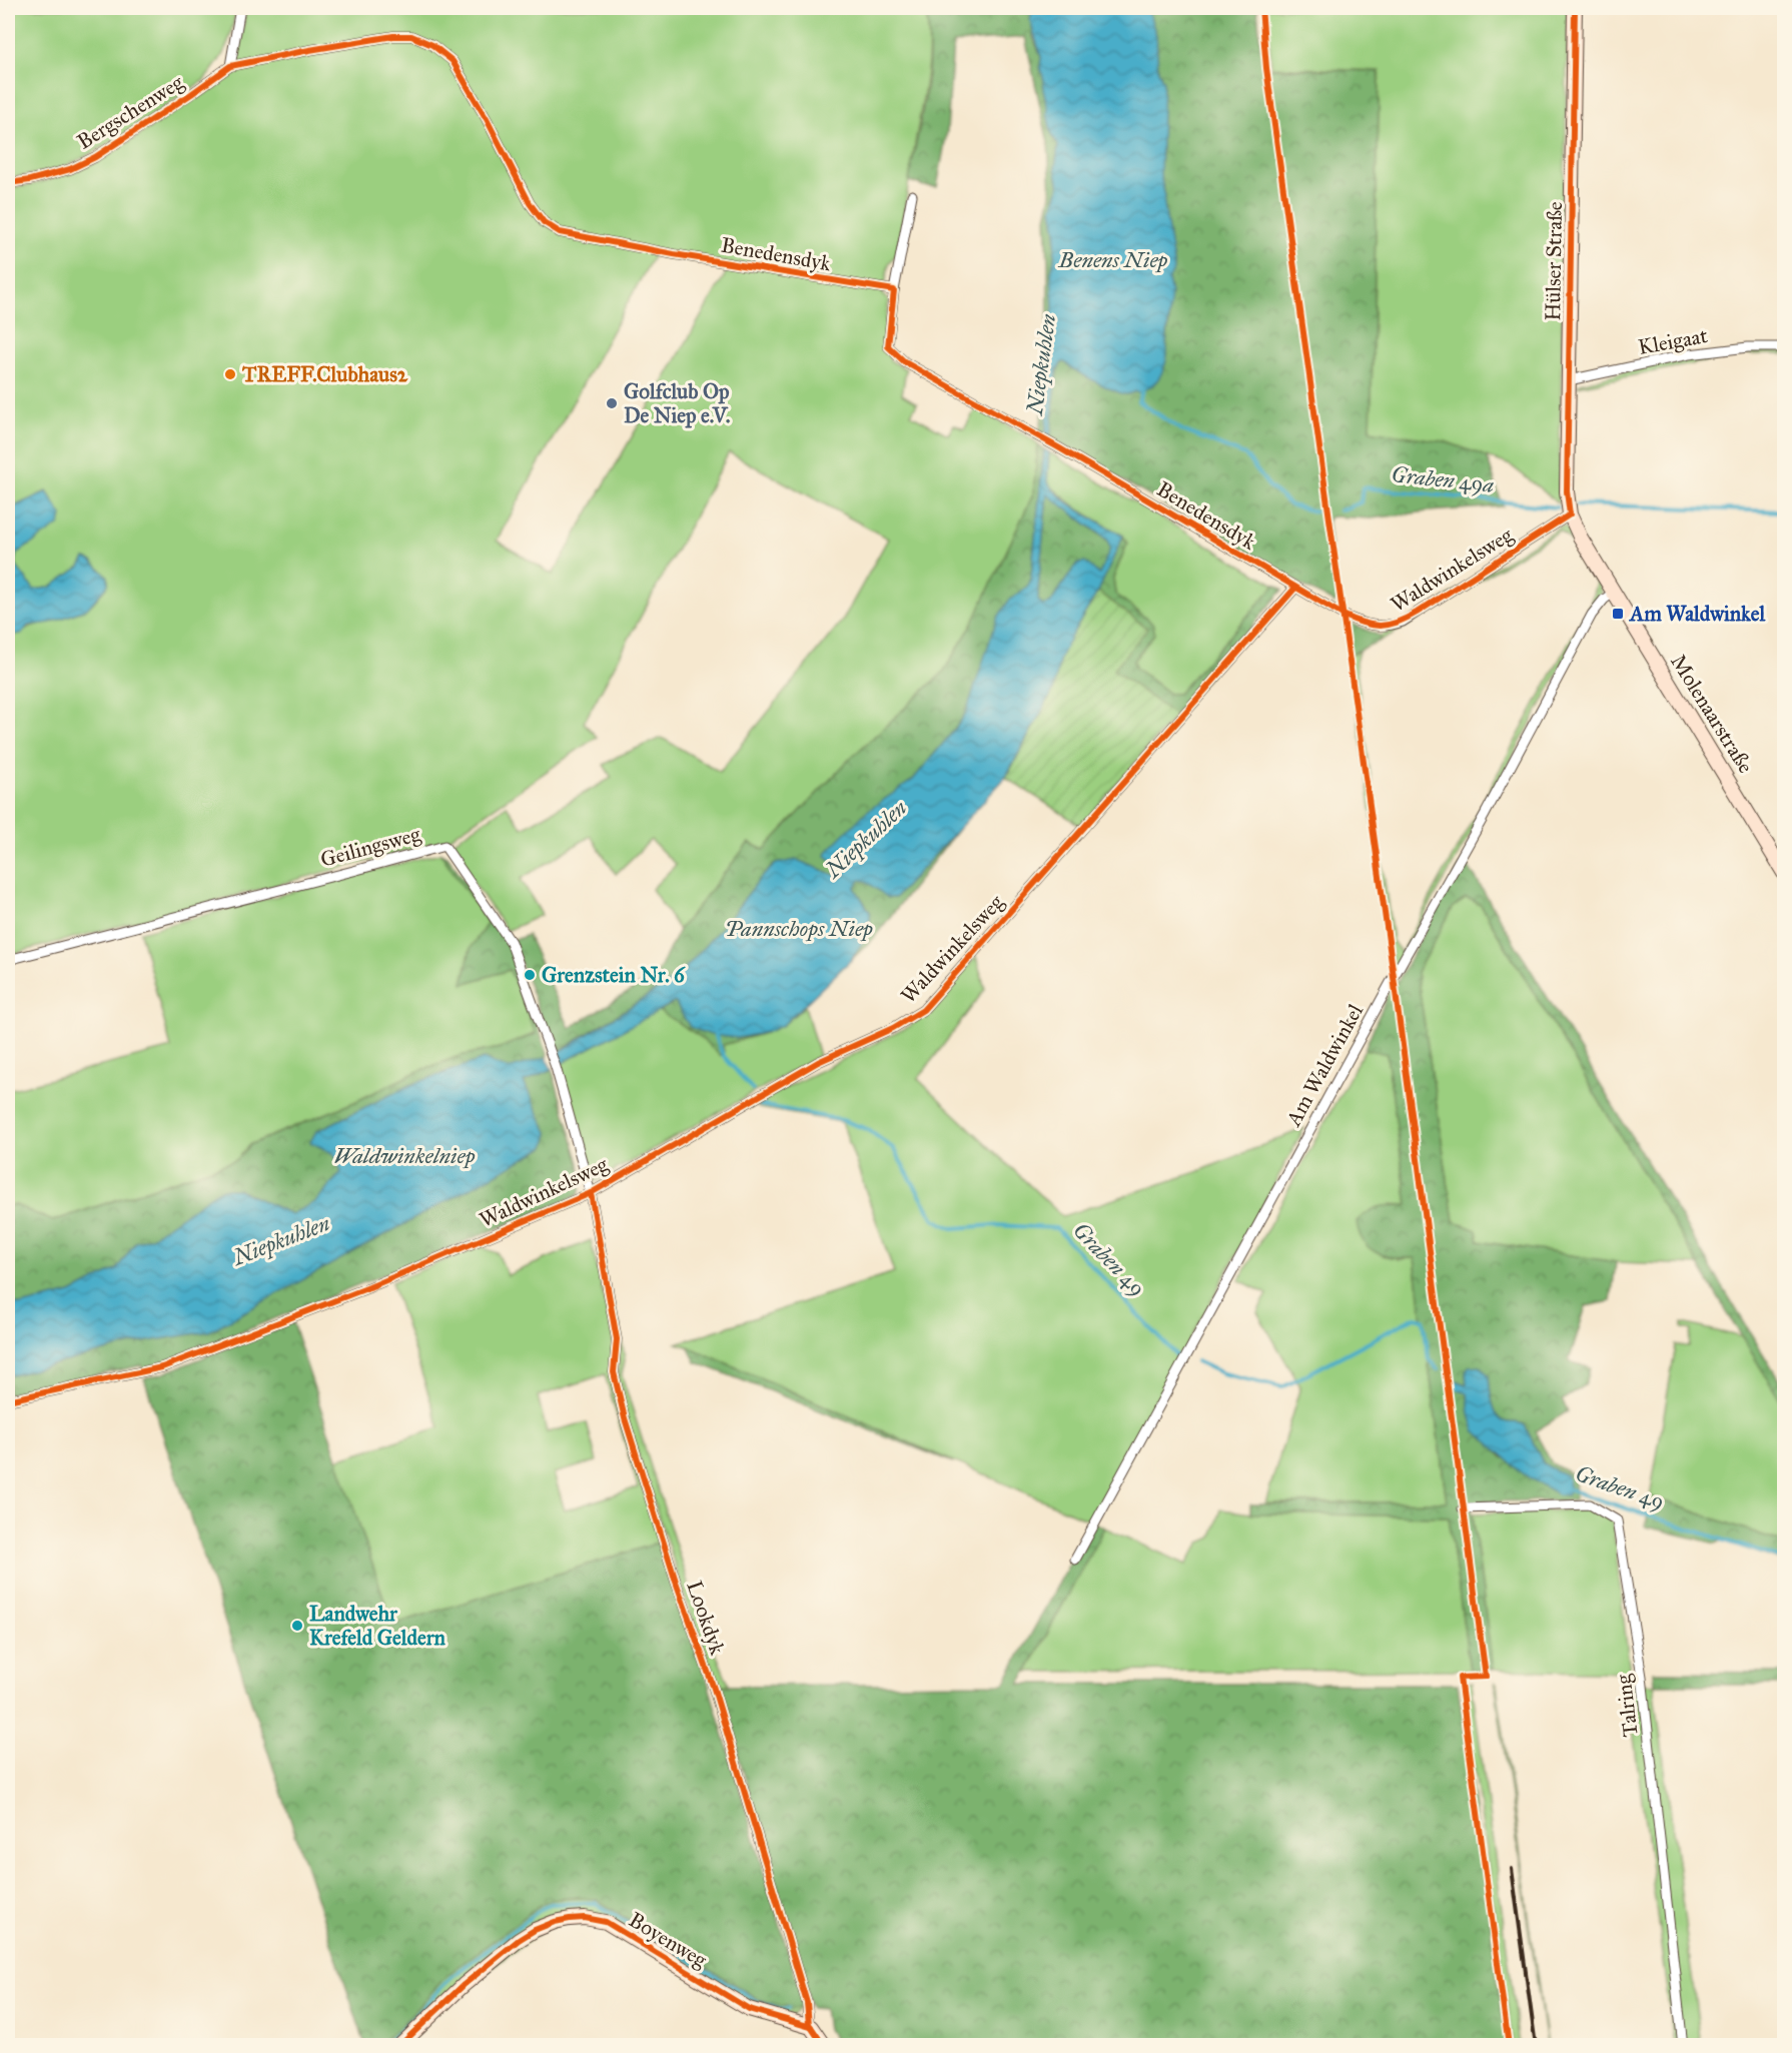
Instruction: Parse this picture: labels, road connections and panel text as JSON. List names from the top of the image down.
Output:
{
  "streets": {
    "street": [
      "Bergschenweg",
      "Benedensdyk",
      "Hülser Straße",
      "Kleigaat",
      "Waldwinkelsweg",
      "Molenaarstraße",
      "Geilingsweg",
      "Am Waldwinkel",
      "Lookdyk",
      "Talring",
      "Boyenweg"
    ]
  },
  "crossings": [
    ["Bergschenweg", "Benedensdyk"],
    ["Benedensdyk", "Waldwinkelsweg"],
    ["Hülser Straße", "Kleigaat"],
    ["Hülser Straße", "Waldwinkelsweg"],
    ["Hülser Straße", "Molenaarstraße"],
    ["Waldwinkelsweg", "Geilingsweg"],
    ["Waldwinkelsweg", "Lookdyk"],
    ["Molenaarstraße", "Am Waldwinkel"],
    ["Geilingsweg", "Lookdyk"],
    ["Lookdyk", "Boyenweg"]
  ],
  "water": [
    "Benens Niep",
    "Niepkuhlen",
    "Graben 49a",
    "Pannschops Niep",
    "Waldwinkelniep",
    "Graben 49"
  ],
  "places": {
    "other": [
      "TREFF.Clubhaus2",
      "Golfclub Op De Niep e.V.",
      "Grenzstein Nr. 6",
      "Landwehr Krefeld Geldern"
    ],
    "transit": ["Am Waldwinkel"]
  }
}
